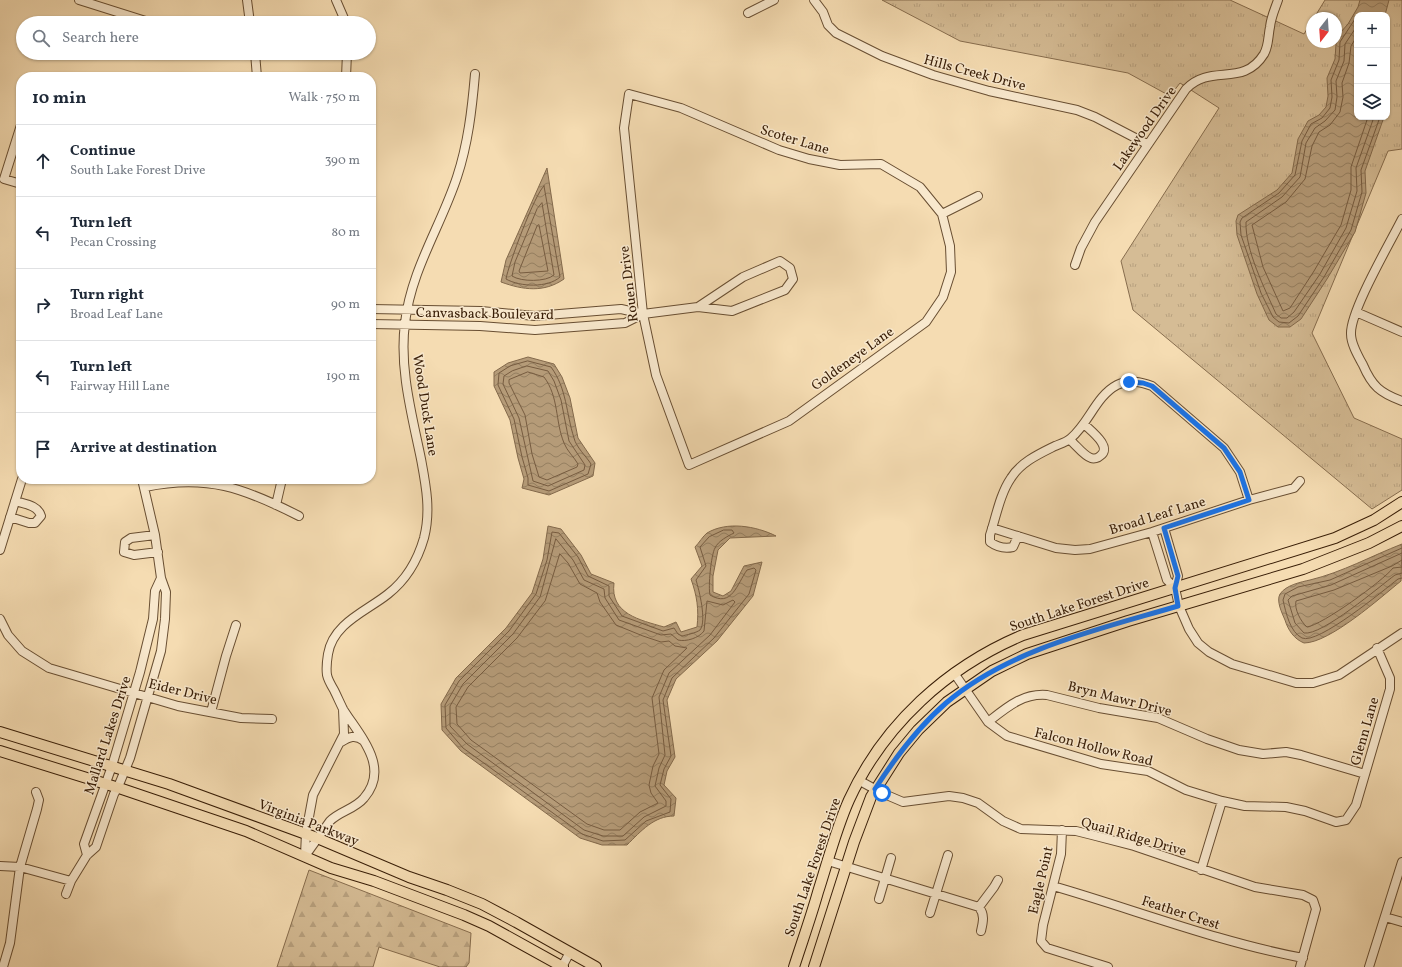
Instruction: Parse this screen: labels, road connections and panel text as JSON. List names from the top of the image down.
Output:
{
  "streets": {
    "main road": ["South Lake Forest Drive", "Virginia Parkway"],
    "street": [
      "Hills Creek Drive",
      "Lakewood Drive",
      "Scoter Lane",
      "Rouen Drive",
      "Canvasback Boulevard",
      "Goldeneye Lane",
      "Wood Duck Lane",
      "Broad Leaf Lane",
      "Eider Drive",
      "Bryn Mawr Drive",
      "Glenn Lane",
      "Mallard Lakes Drive",
      "Falcon Hollow Road",
      "Quail Ridge Drive",
      "Eagle Point",
      "Feather Crest"
    ]
  },
  "crossings": [
    ["Hills Creek Drive", "Lakewood Drive"],
    ["Scoter Lane", "Rouen Drive"],
    ["Scoter Lane", "Goldeneye Lane"],
    ["Rouen Drive", "Canvasback Boulevard"],
    ["Rouen Drive", "Goldeneye Lane"],
    ["Canvasback Boulevard", "Wood Duck Lane"],
    ["Wood Duck Lane", "Virginia Parkway"],
    ["South Lake Forest Drive", "Falcon Hollow Road"],
    ["South Lake Forest Drive", "Quail Ridge Drive"],
    ["Eider Drive", "Mallard Lakes Drive"],
    ["Bryn Mawr Drive", "Glenn Lane"],
    ["Bryn Mawr Drive", "Falcon Hollow Road"],
    ["Glenn Lane", "Falcon Hollow Road"],
    ["Mallard Lakes Drive", "Virginia Parkway"],
    ["Quail Ridge Drive", "Eagle Point"],
    ["Quail Ridge Drive", "Feather Crest"],
    ["Eagle Point", "Feather Crest"]
  ],
  "north": "bottom",
  "page": {
    "map_buttons": ["+", "−"],
    "search": "Search here",
    "heading": ["10 min", "Walk · 750 m"],
    "list": [
      ["Continue", "South Lake Forest Drive", "390 m"],
      ["Turn left", "Pecan Crossing", "80 m"],
      ["Turn right", "Broad Leaf Lane", "90 m"],
      ["Turn left", "Fairway Hill Lane", "190 m"],
      "Arrive at destination"
    ]
  }
}
